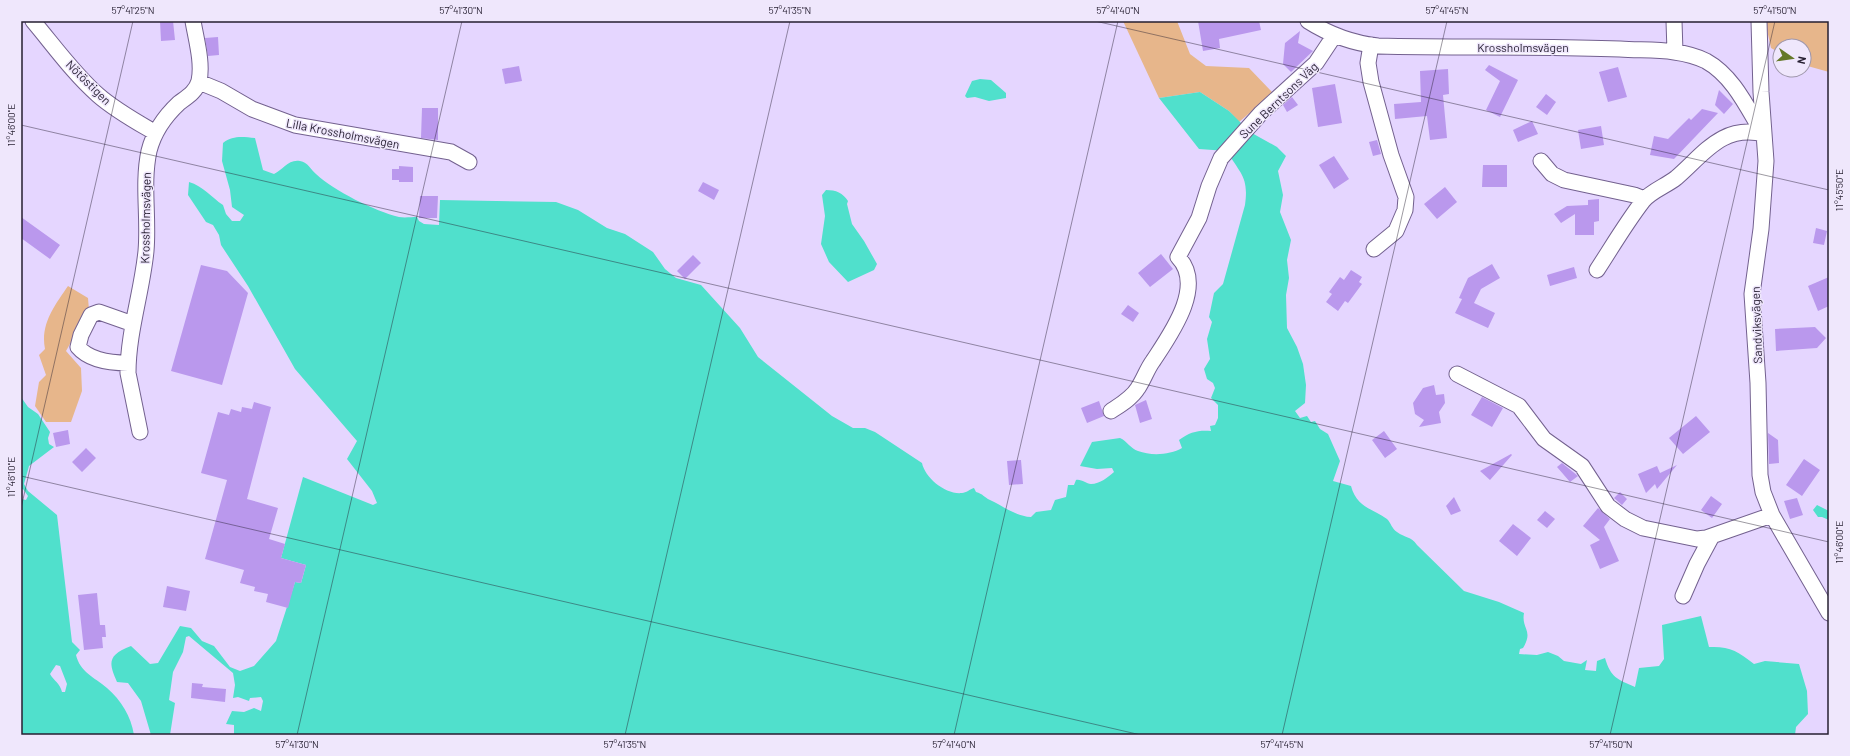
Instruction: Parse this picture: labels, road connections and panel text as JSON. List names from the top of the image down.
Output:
{
  "streets": {
    "street": [
      "Krossholmsvägen",
      "Nötöstigen",
      "Sune Berntsons Väg",
      "Lilla Krossholmsvägen",
      "Sandviksvägen"
    ]
  },
  "crossings": [
    ["Krossholmsvägen", "Nötöstigen"],
    ["Krossholmsvägen", "Sune Berntsons Väg"],
    ["Krossholmsvägen", "Lilla Krossholmsvägen"],
    ["Krossholmsvägen", "Sandviksvägen"]
  ],
  "north": "right",
  "coordinates": [
    "57°41'25\"N",
    "57°41'30\"N",
    "57°41'35\"N",
    "57°41'40\"N",
    "57°41'45\"N",
    "57°41'50\"N",
    "11°46'00\"E",
    "11°45'50\"E",
    "11°46'10\"E"
  ]
}
